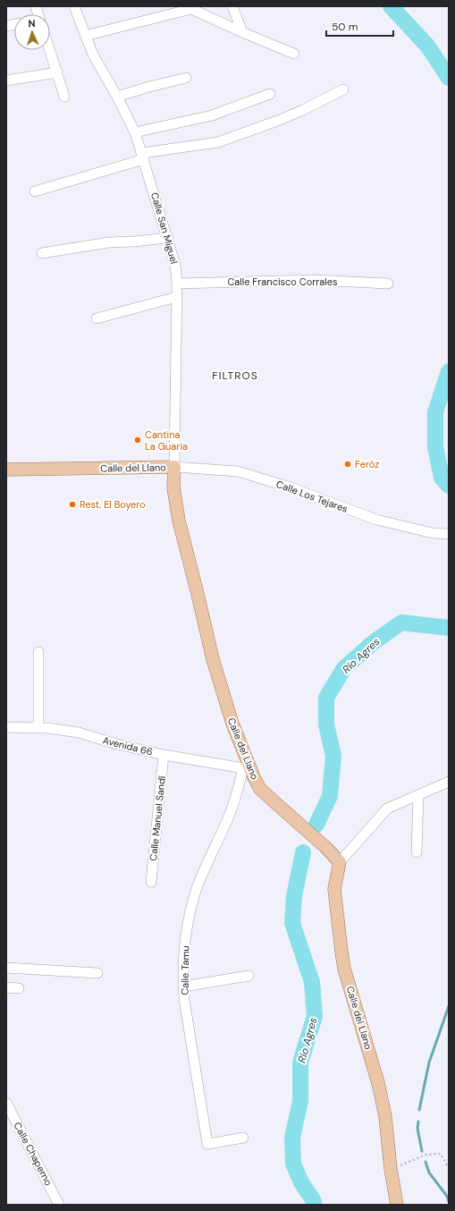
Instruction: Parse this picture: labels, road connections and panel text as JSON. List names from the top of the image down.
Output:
{
  "streets": {
    "main road": ["Calle del Llano"],
    "street": [
      "Calle San Miguel",
      "Calle Francisco Corrales",
      "Calle Los Tejares",
      "Avenida 66",
      "Calle Manuel Sandí",
      "Calle Tamu",
      "Calle Chaperno"
    ]
  },
  "crossings": [
    ["Calle San Miguel", "Calle Francisco Corrales"],
    ["Calle San Miguel", "Calle del Llano"],
    ["Calle San Miguel", "Calle Los Tejares"],
    ["Calle del Llano", "Calle Los Tejares"],
    ["Calle del Llano", "Avenida 66"],
    ["Calle del Llano", "Calle Tamu"],
    ["Avenida 66", "Calle Manuel Sandí"],
    ["Avenida 66", "Calle Tamu"]
  ],
  "districts": ["FILTROS"],
  "water": ["Río Agres"],
  "places": ["Cantina La Guaria", "Feróz", "Rest. El Boyero"],
  "scale_bar": "50 m",
  "north": "top"
}
